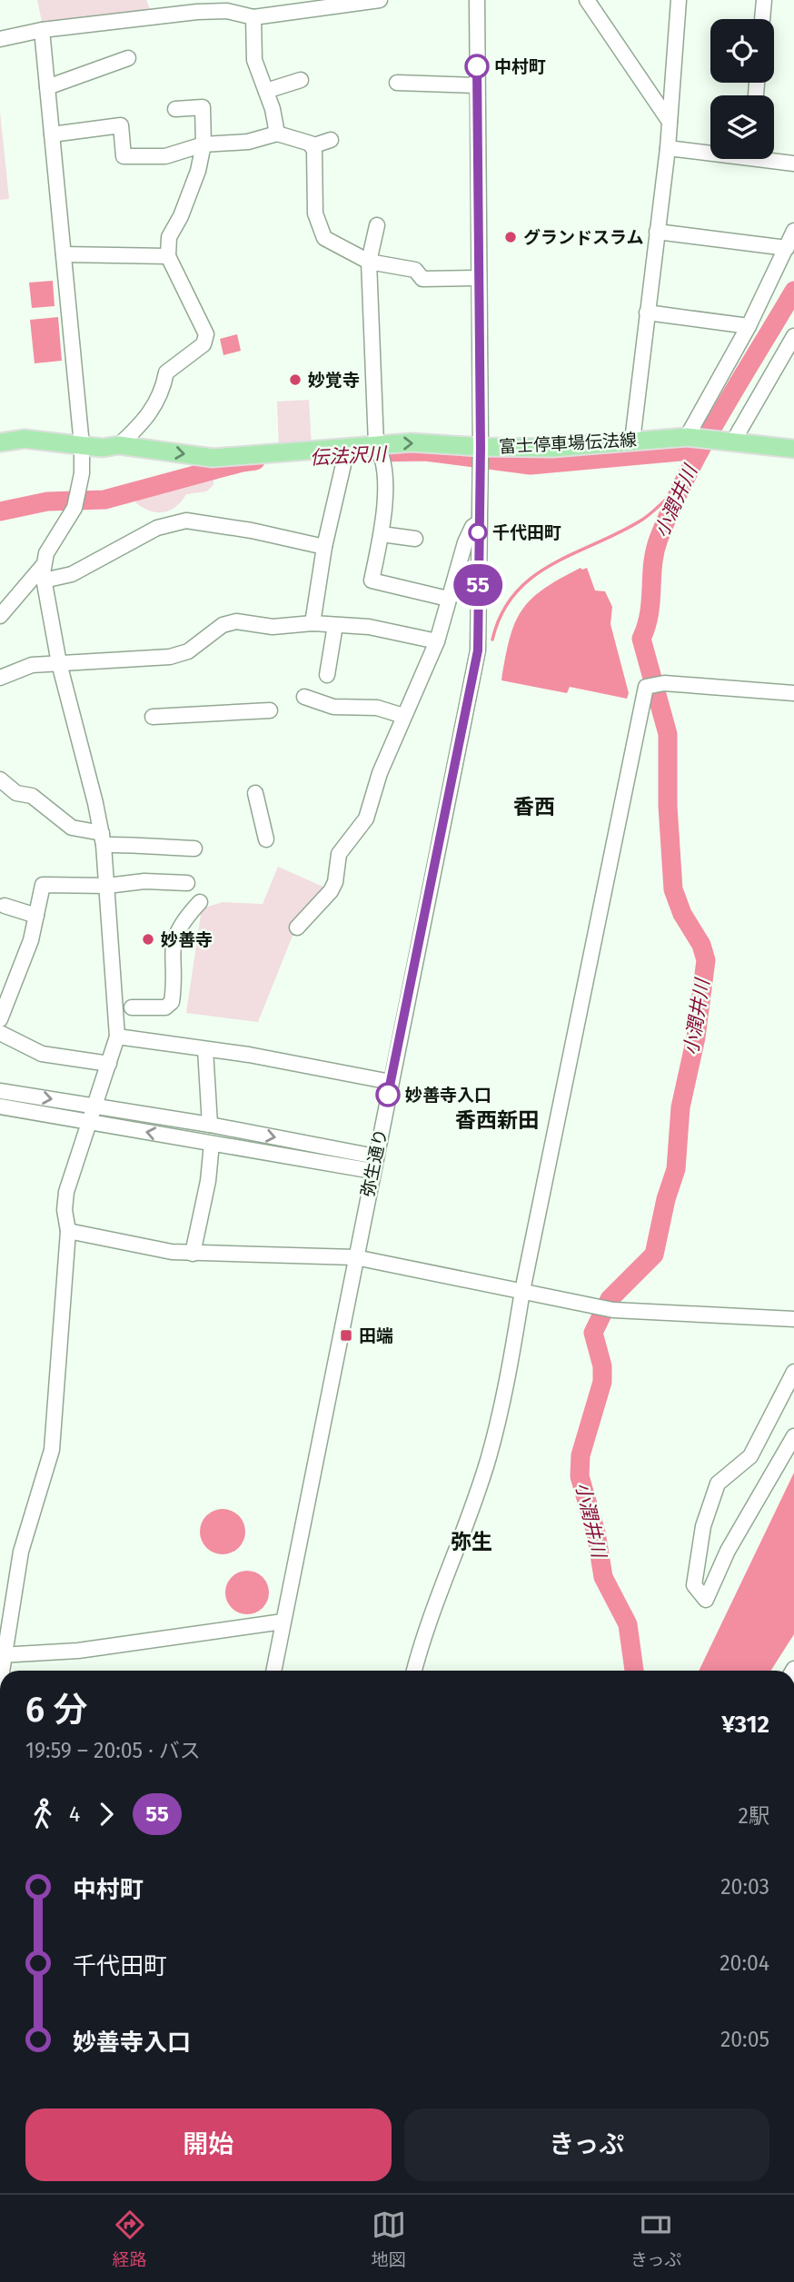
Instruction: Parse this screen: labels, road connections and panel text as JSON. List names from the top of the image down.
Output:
{
  "streets": {
    "main road": ["富士停車場伝法線"],
    "street": ["弥生通り"]
  },
  "crossings": [
    ["富士停車場伝法線", "弥生通り"]
  ],
  "one_way": ["富士停車場伝法線"],
  "districts": ["香西", "香西新田", "弥生"],
  "water": ["伝法沢川", "小潤井川"],
  "places": {
    "other": [
      "中村町",
      "グランドスラム",
      "妙覚寺",
      "千代田町",
      "妙善寺",
      "妙善寺入口"
    ],
    "transit": ["田端"]
  },
  "lines": ["bus line 55"],
  "page": {
    "on_map": "55",
    "heading": ["6 分", "19:59 – 20:05 · バス", "¥312"],
    "legs": ["4", "55", "2駅"],
    "list": [
      {
        "name": "中村町",
        "value": "20:03"
      },
      {
        "name": "千代田町",
        "value": "20:04"
      },
      {
        "name": "妙善寺入口",
        "value": "20:05"
      }
    ],
    "buttons": ["開始", "きっぷ"],
    "tabs": ["経路", "地図", "きっぷ"]
  }
}
